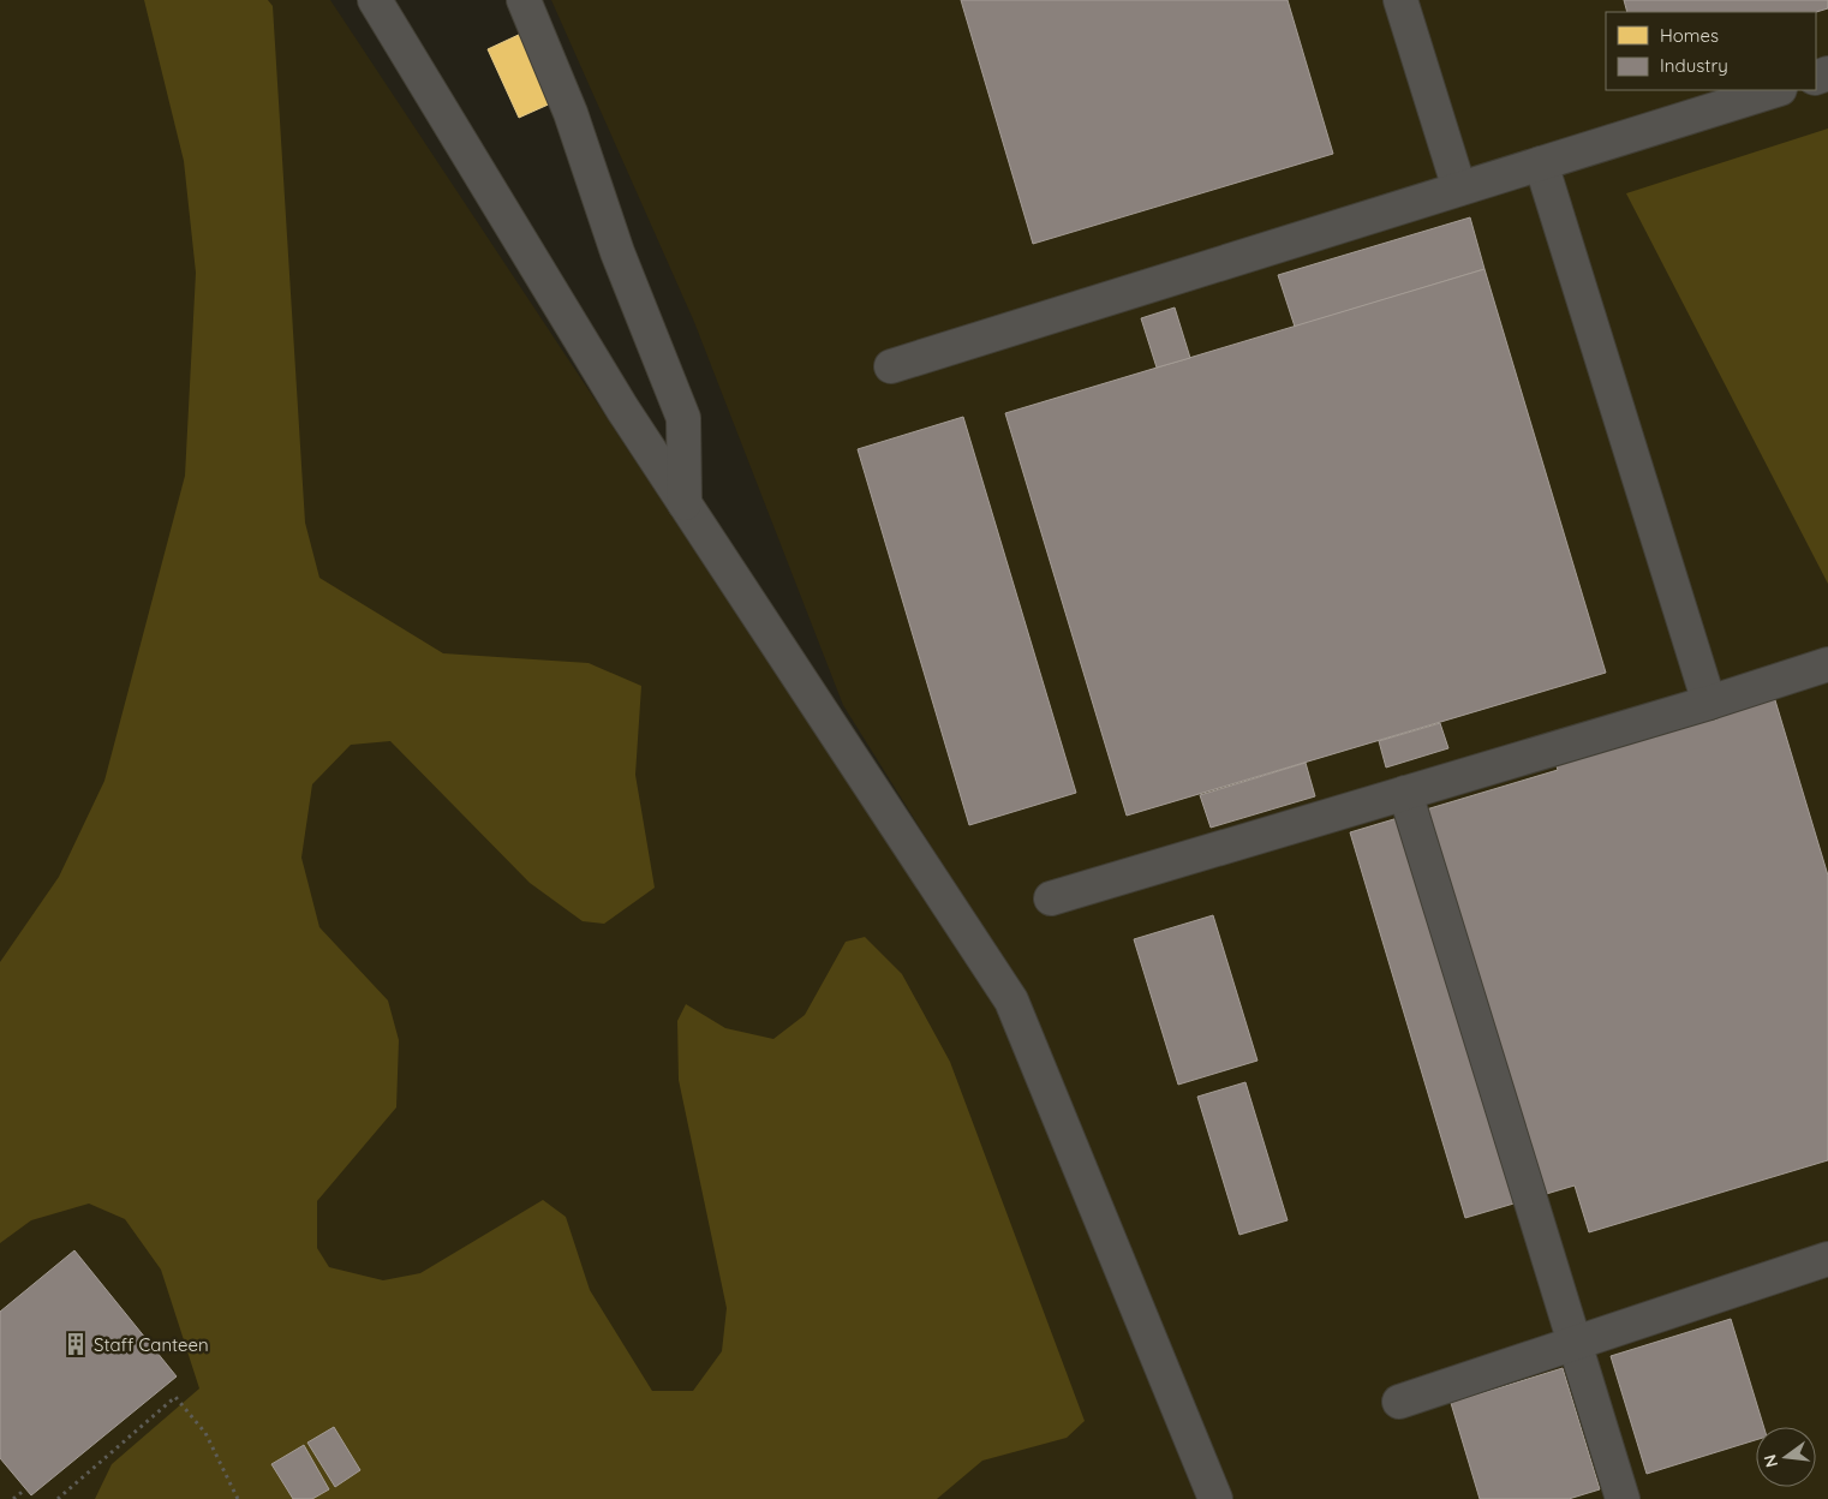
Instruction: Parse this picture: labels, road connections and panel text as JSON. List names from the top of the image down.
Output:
{
  "places": {
    "building": ["Staff Canteen"]
  },
  "legend": ["Homes", "Industry"],
  "north": "left"
}
